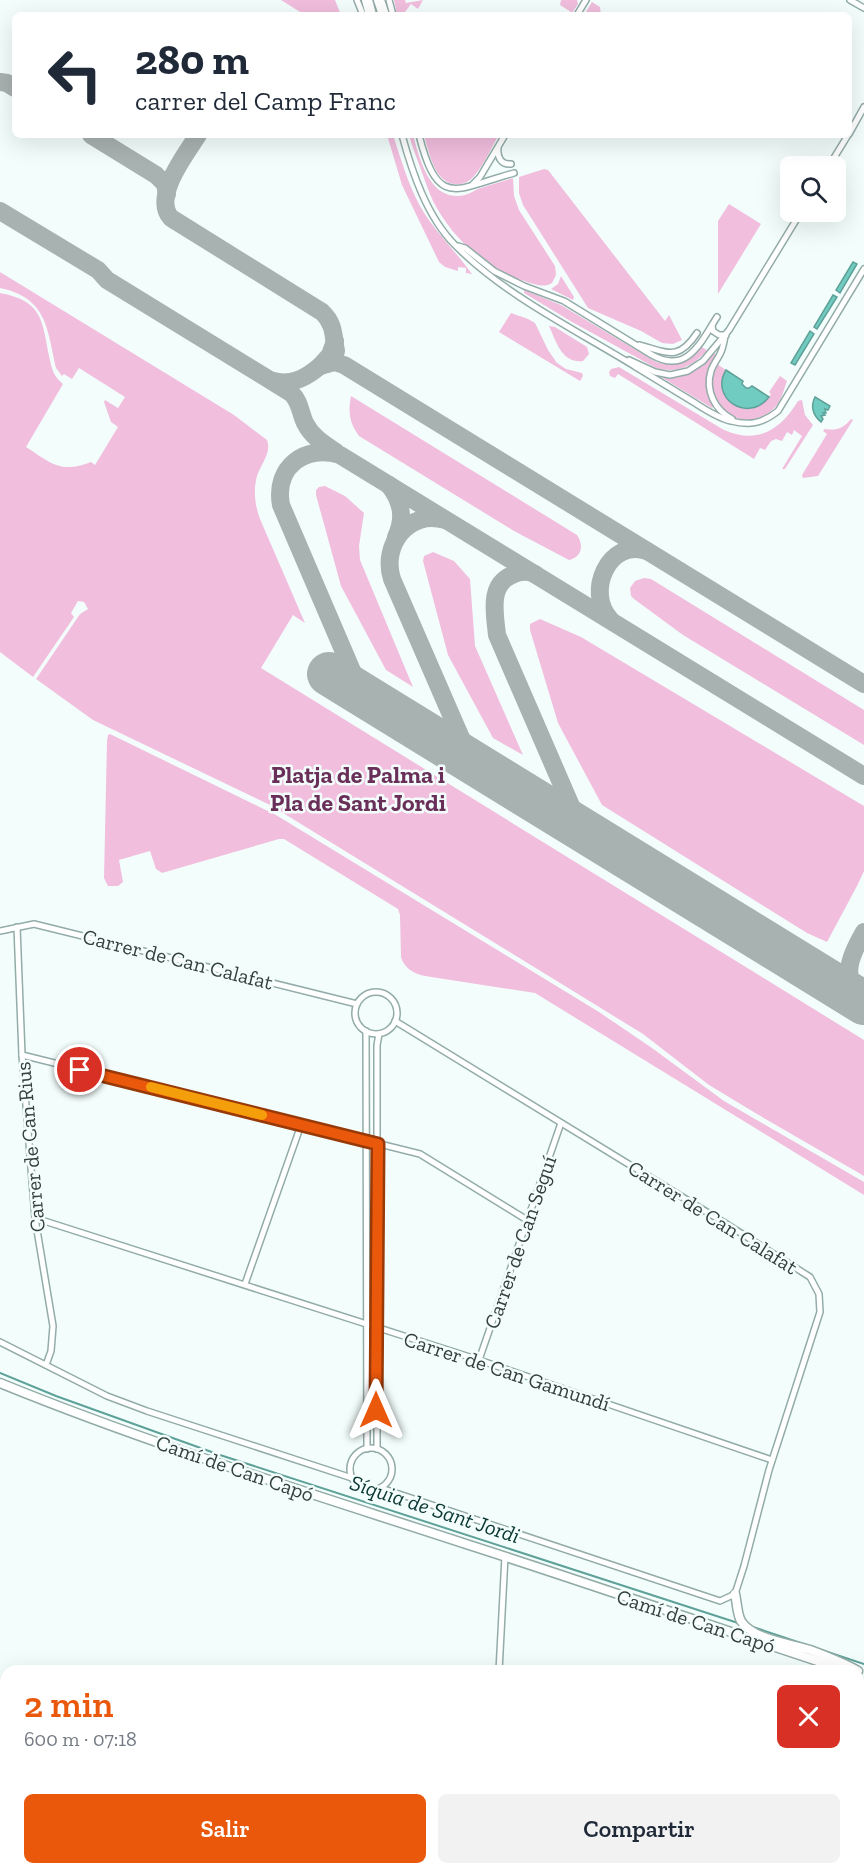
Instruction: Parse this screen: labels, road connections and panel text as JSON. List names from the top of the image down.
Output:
{
  "streets": {
    "main road": ["Camí de Can Capó"],
    "street": [
      "Carrer de Can Calafat",
      "Carrer de Can Rius",
      "Carrer de Can Seguí",
      "Carrer de Can Gamundí"
    ]
  },
  "crossings": [
    ["Carrer de Can Calafat", "Carrer de Can Rius"],
    ["Carrer de Can Calafat", "Carrer de Can Seguí"],
    ["Carrer de Can Calafat", "Carrer de Can Gamundí"],
    ["Carrer de Can Rius", "Carrer de Can Gamundí"],
    ["Carrer de Can Seguí", "Carrer de Can Gamundí"]
  ],
  "districts": ["Platja de Palma i Pla de Sant Jordi"],
  "water": ["Síquia de Sant Jordi"],
  "page": {
    "turn": ["280 m", "carrer del Camp Franc"],
    "heading": ["2 min", "600 m · 07:18"],
    "buttons": ["Salir", "Compartir"]
  }
}
